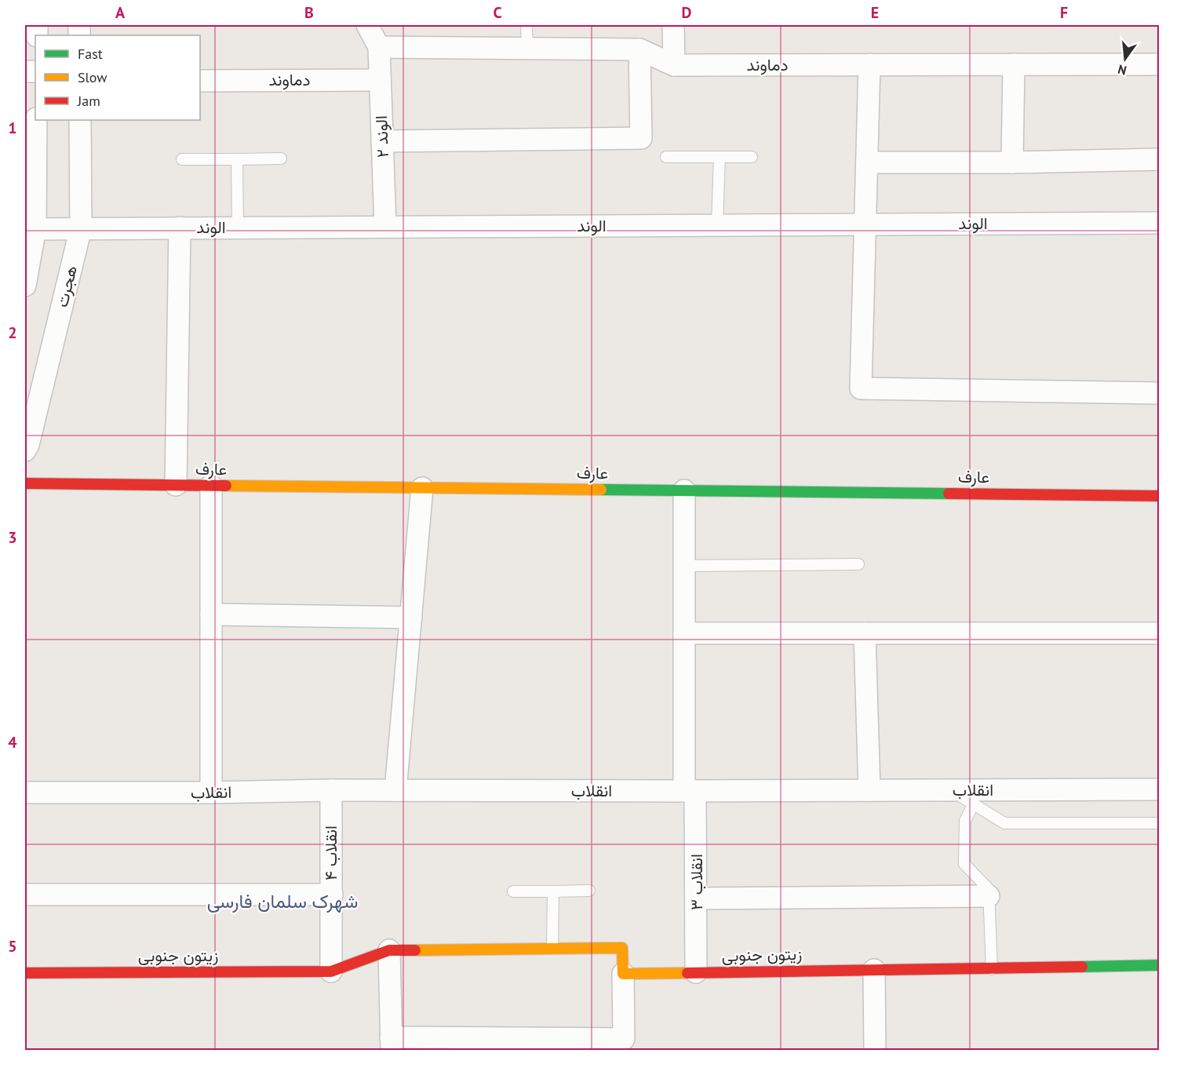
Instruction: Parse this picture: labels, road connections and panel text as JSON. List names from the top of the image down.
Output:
{
  "streets": {
    "street": [
      "دماوند",
      "الوند ۲",
      "الوند",
      "هجرت",
      "عارف",
      "انقلاب",
      "انقلاب ۴",
      "انقلاب ۳",
      "زیتون جنوبی"
    ]
  },
  "crossings": [
    ["دماوند", "الوند ۲"],
    ["الوند ۲", "الوند"],
    ["الوند", "هجرت"],
    ["عارف", "انقلاب ۳"],
    ["انقلاب", "انقلاب ۴"],
    ["انقلاب", "انقلاب ۳"],
    ["انقلاب ۴", "زیتون جنوبی"],
    ["انقلاب ۳", "زیتون جنوبی"]
  ],
  "districts": ["شهرک سلمان فارسی"],
  "legend": ["Fast", "Slow", "Jam"],
  "north": "bottom",
  "grid": {
    "columns": [
      "A",
      "B",
      "C",
      "D",
      "E",
      "F"
    ],
    "rows": [
      "1",
      "2",
      "3",
      "4",
      "5"
    ]
  }
}
